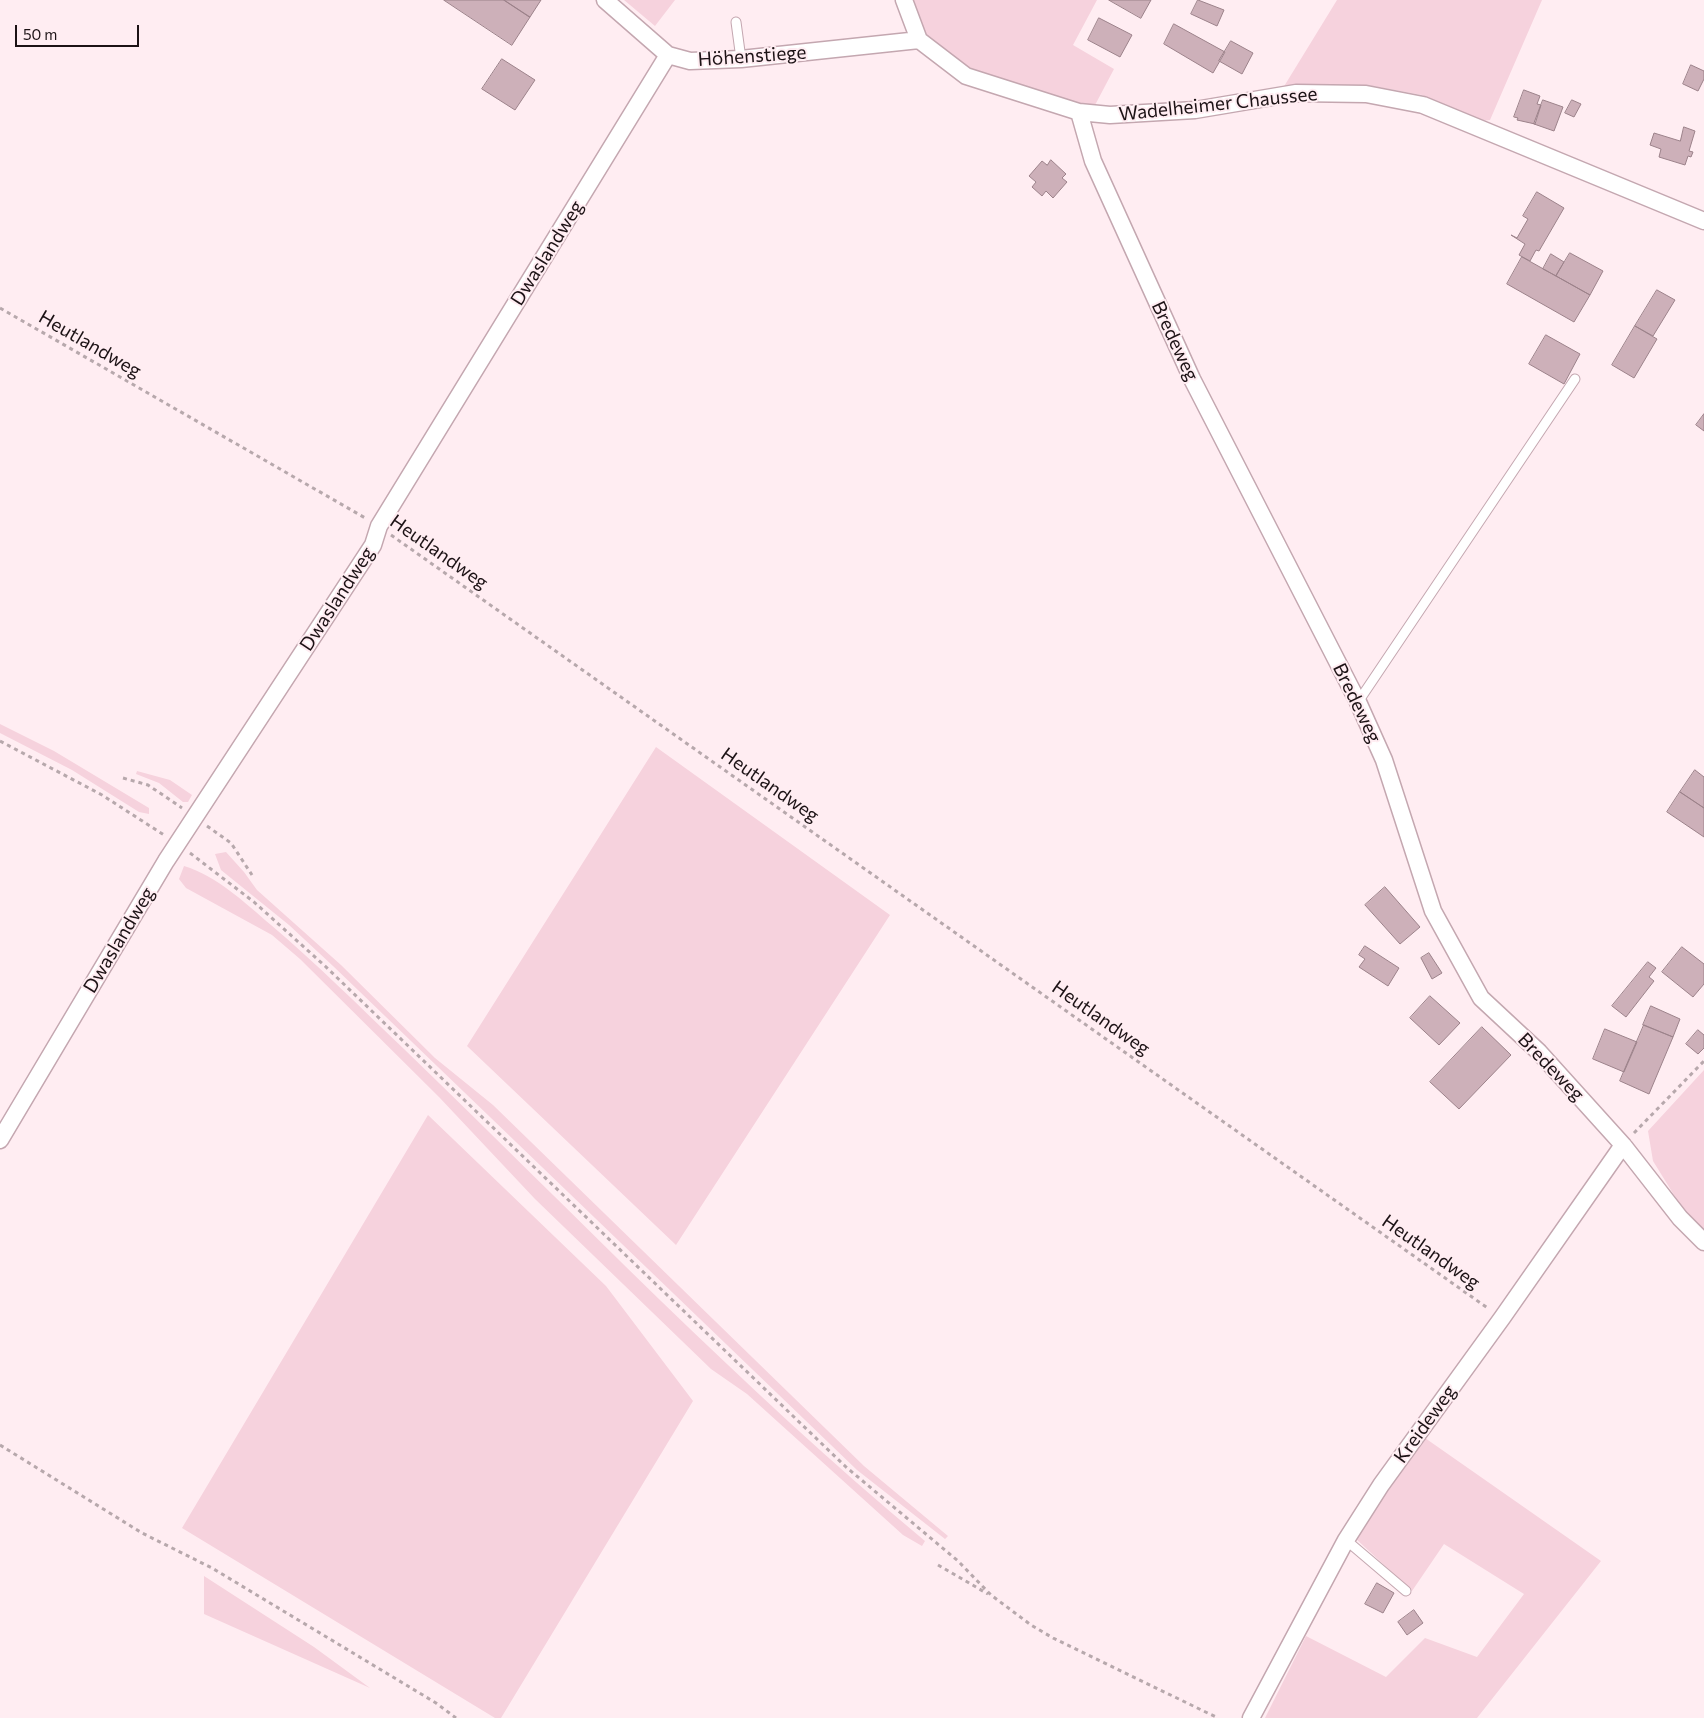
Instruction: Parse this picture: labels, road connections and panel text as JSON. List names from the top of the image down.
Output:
{
  "streets": {
    "street": [
      "Höhenstiege",
      "Wadelheimer Chaussee",
      "Dwaslandweg",
      "Bredeweg",
      "Kreideweg"
    ],
    "path": ["Heutlandweg"]
  },
  "crossings": [
    ["Höhenstiege", "Wadelheimer Chaussee"],
    ["Höhenstiege", "Dwaslandweg"],
    ["Wadelheimer Chaussee", "Bredeweg"],
    ["Dwaslandweg", "Heutlandweg"],
    ["Bredeweg", "Kreideweg"],
    ["Heutlandweg", "Kreideweg"]
  ],
  "scale_bar": "50 m"
}
